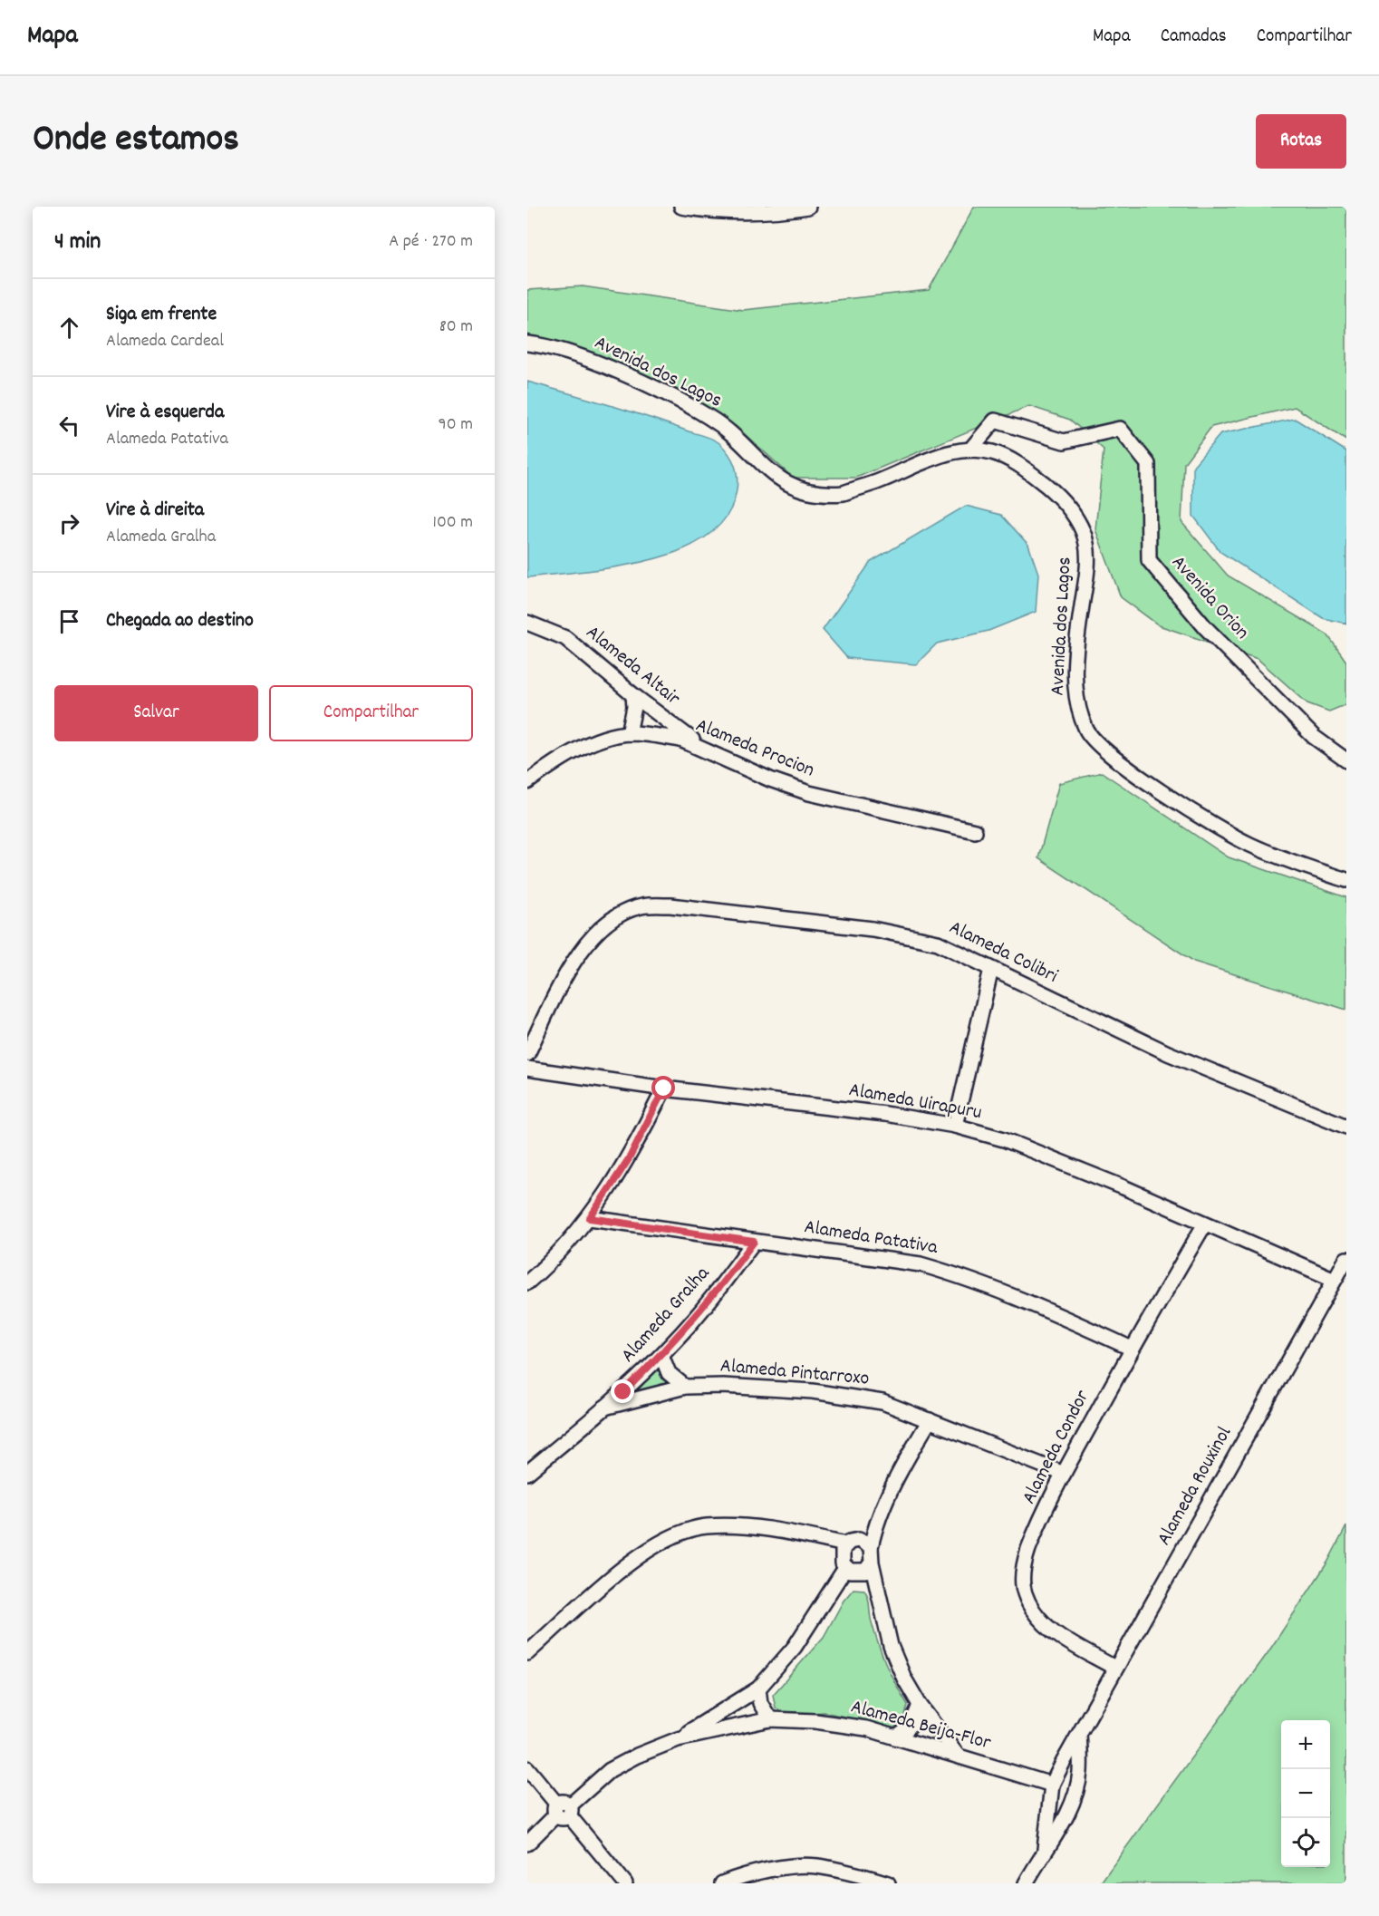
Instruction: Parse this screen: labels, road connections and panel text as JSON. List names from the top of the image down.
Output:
{
  "streets": {
    "street": [
      "Avenida dos Lagos",
      "Avenida Orion",
      "Alameda Altair",
      "Alameda Procion",
      "Alameda Colibri",
      "Alameda Uirapuru",
      "Alameda Patativa",
      "Alameda Gralha",
      "Alameda Pintarroxo",
      "Alameda Condor",
      "Alameda Rouxinol",
      "Alameda Beija-Flor"
    ]
  },
  "crossings": [
    ["Avenida dos Lagos", "Avenida Orion"],
    ["Alameda Altair", "Alameda Procion"],
    ["Alameda Uirapuru", "Alameda Condor"],
    ["Alameda Uirapuru", "Alameda Rouxinol"],
    ["Alameda Patativa", "Alameda Gralha"],
    ["Alameda Patativa", "Alameda Condor"],
    ["Alameda Gralha", "Alameda Pintarroxo"],
    ["Alameda Pintarroxo", "Alameda Condor"],
    ["Alameda Condor", "Alameda Rouxinol"],
    ["Alameda Rouxinol", "Alameda Beija-Flor"]
  ],
  "page": {
    "header": "Mapa",
    "nav": ["Mapa", "Camadas", "Compartilhar"],
    "title": "Onde estamos",
    "buttons": [
      "Rotas",
      ["Salvar", "Compartilhar"]
    ],
    "heading": ["4 min", "A pé · 270 m"],
    "list": [
      ["Siga em frente", "Alameda Cardeal", "80 m"],
      ["Vire à esquerda", "Alameda Patativa", "90 m"],
      ["Vire à direita", "Alameda Gralha", "100 m"],
      "Chegada ao destino"
    ],
    "map_buttons": ["+", "−"]
  }
}
